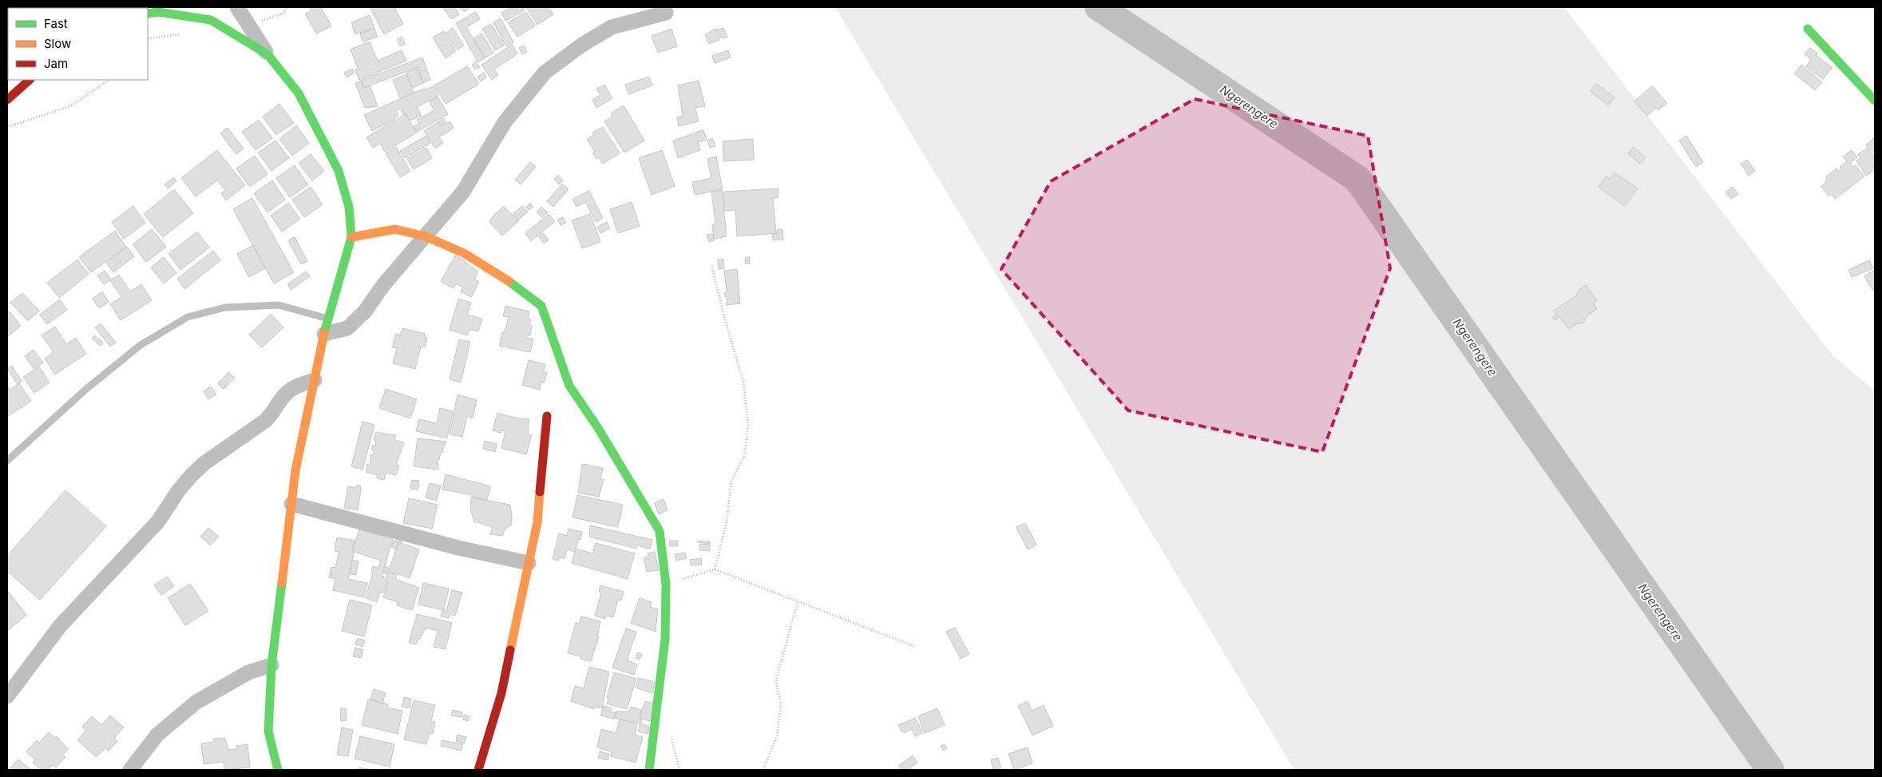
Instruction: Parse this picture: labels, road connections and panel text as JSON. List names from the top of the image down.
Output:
{
  "water": ["Ngerengere"],
  "legend": ["Fast", "Slow", "Jam"]
}
